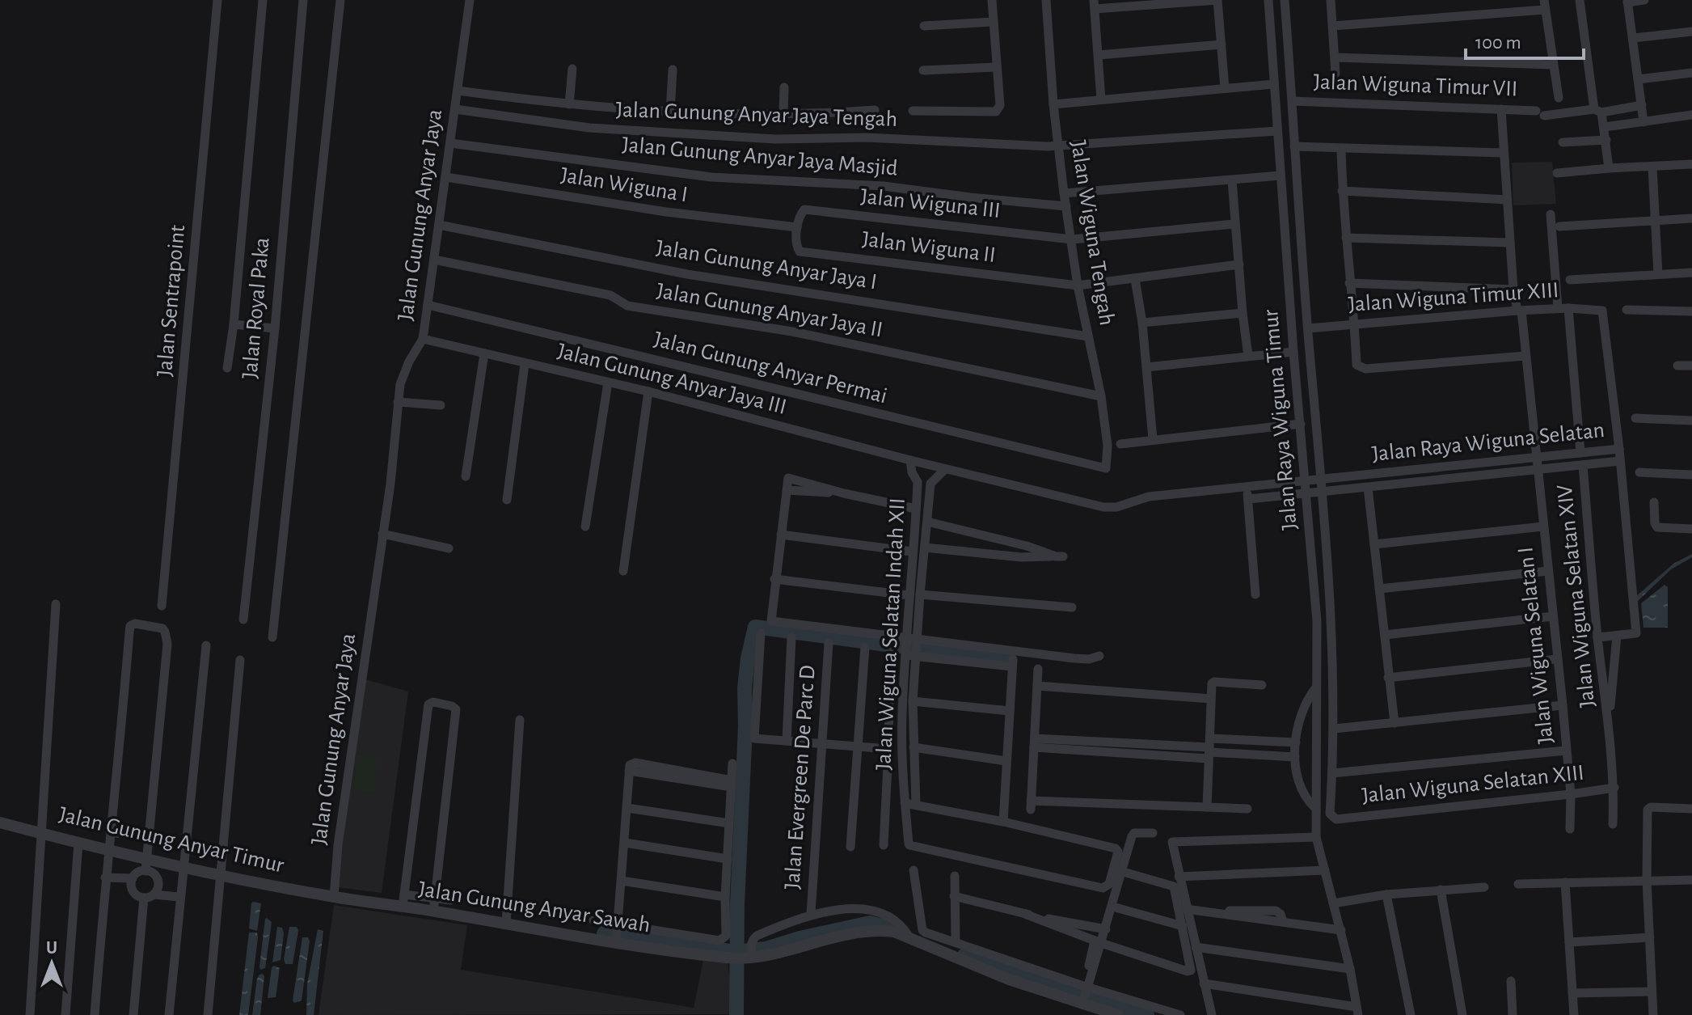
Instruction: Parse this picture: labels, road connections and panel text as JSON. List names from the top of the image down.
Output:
{
  "streets": {
    "street": [
      "Jalan Wiguna Timur VII",
      "Jalan Gunung Anyar Jaya Tengah",
      "Jalan Gunung Anyar Jaya Masjid",
      "Jalan Wiguna I",
      "Jalan Wiguna III",
      "Jalan Gunung Anyar Jaya",
      "Jalan Wiguna Tengah",
      "Jalan Wiguna II",
      "Jalan Gunung Anyar Jaya I",
      "Jalan Wiguna Timur XIII",
      "Jalan Sentrapoint",
      "Jalan Royal Paka",
      "Jalan Gunung Anyar Jaya II",
      "Jalan Gunung Anyar Permai",
      "Jalan Gunung Anyar Jaya III",
      "Jalan Raya Wiguna Timur",
      "Jalan Raya Wiguna Selatan",
      "Jalan Wiguna Selatan XIV",
      "Jalan Wiguna Selatan Indah XII",
      "Jalan Wiguna Selatan I",
      "Jalan Evergreen De Parc D",
      "Jalan Wiguna Selatan XIII",
      "Jalan Gunung Anyar Timur",
      "Jalan Gunung Anyar Sawah"
    ]
  },
  "crossings": [
    ["Jalan Wiguna Timur VII", "Jalan Raya Wiguna Timur"],
    ["Jalan Wiguna Timur VII", "Jalan Wiguna Selatan I"],
    ["Jalan Gunung Anyar Jaya Tengah", "Jalan Gunung Anyar Jaya"],
    ["Jalan Gunung Anyar Jaya Tengah", "Jalan Wiguna Tengah"],
    ["Jalan Gunung Anyar Jaya Tengah", "Jalan Raya Wiguna Timur"],
    ["Jalan Gunung Anyar Jaya Masjid", "Jalan Gunung Anyar Jaya"],
    ["Jalan Gunung Anyar Jaya Masjid", "Jalan Wiguna Tengah"],
    ["Jalan Wiguna I", "Jalan Wiguna III"],
    ["Jalan Wiguna I", "Jalan Gunung Anyar Jaya"],
    ["Jalan Wiguna I", "Jalan Wiguna II"],
    ["Jalan Wiguna III", "Jalan Wiguna Tengah"],
    ["Jalan Wiguna III", "Jalan Wiguna II"],
    ["Jalan Gunung Anyar Jaya", "Jalan Gunung Anyar Jaya I"],
    ["Jalan Gunung Anyar Jaya", "Jalan Gunung Anyar Jaya II"],
    ["Jalan Gunung Anyar Jaya", "Jalan Gunung Anyar Permai"],
    ["Jalan Gunung Anyar Jaya", "Jalan Gunung Anyar Jaya III"],
    ["Jalan Gunung Anyar Jaya", "Jalan Gunung Anyar Timur"],
    ["Jalan Gunung Anyar Jaya", "Jalan Gunung Anyar Sawah"],
    ["Jalan Wiguna Tengah", "Jalan Wiguna II"],
    ["Jalan Wiguna Tengah", "Jalan Gunung Anyar Jaya I"],
    ["Jalan Wiguna Tengah", "Jalan Gunung Anyar Jaya II"],
    ["Jalan Wiguna Tengah", "Jalan Gunung Anyar Permai"],
    ["Jalan Wiguna Timur XIII", "Jalan Raya Wiguna Timur"],
    ["Jalan Wiguna Timur XIII", "Jalan Raya Wiguna Selatan"],
    ["Jalan Wiguna Timur XIII", "Jalan Wiguna Selatan I"],
    ["Jalan Gunung Anyar Jaya III", "Jalan Raya Wiguna Selatan"],
    ["Jalan Gunung Anyar Jaya III", "Jalan Wiguna Selatan Indah XII"],
    ["Jalan Raya Wiguna Timur", "Jalan Raya Wiguna Selatan"],
    ["Jalan Raya Wiguna Timur", "Jalan Wiguna Selatan XIII"],
    ["Jalan Raya Wiguna Selatan", "Jalan Wiguna Selatan XIV"],
    ["Jalan Raya Wiguna Selatan", "Jalan Wiguna Selatan Indah XII"],
    ["Jalan Raya Wiguna Selatan", "Jalan Wiguna Selatan I"],
    ["Jalan Wiguna Selatan XIV", "Jalan Wiguna Selatan XIII"],
    ["Jalan Wiguna Selatan I", "Jalan Wiguna Selatan XIII"],
    ["Jalan Gunung Anyar Timur", "Jalan Gunung Anyar Sawah"]
  ],
  "scale_bar": "100 m",
  "north": "top"
}
